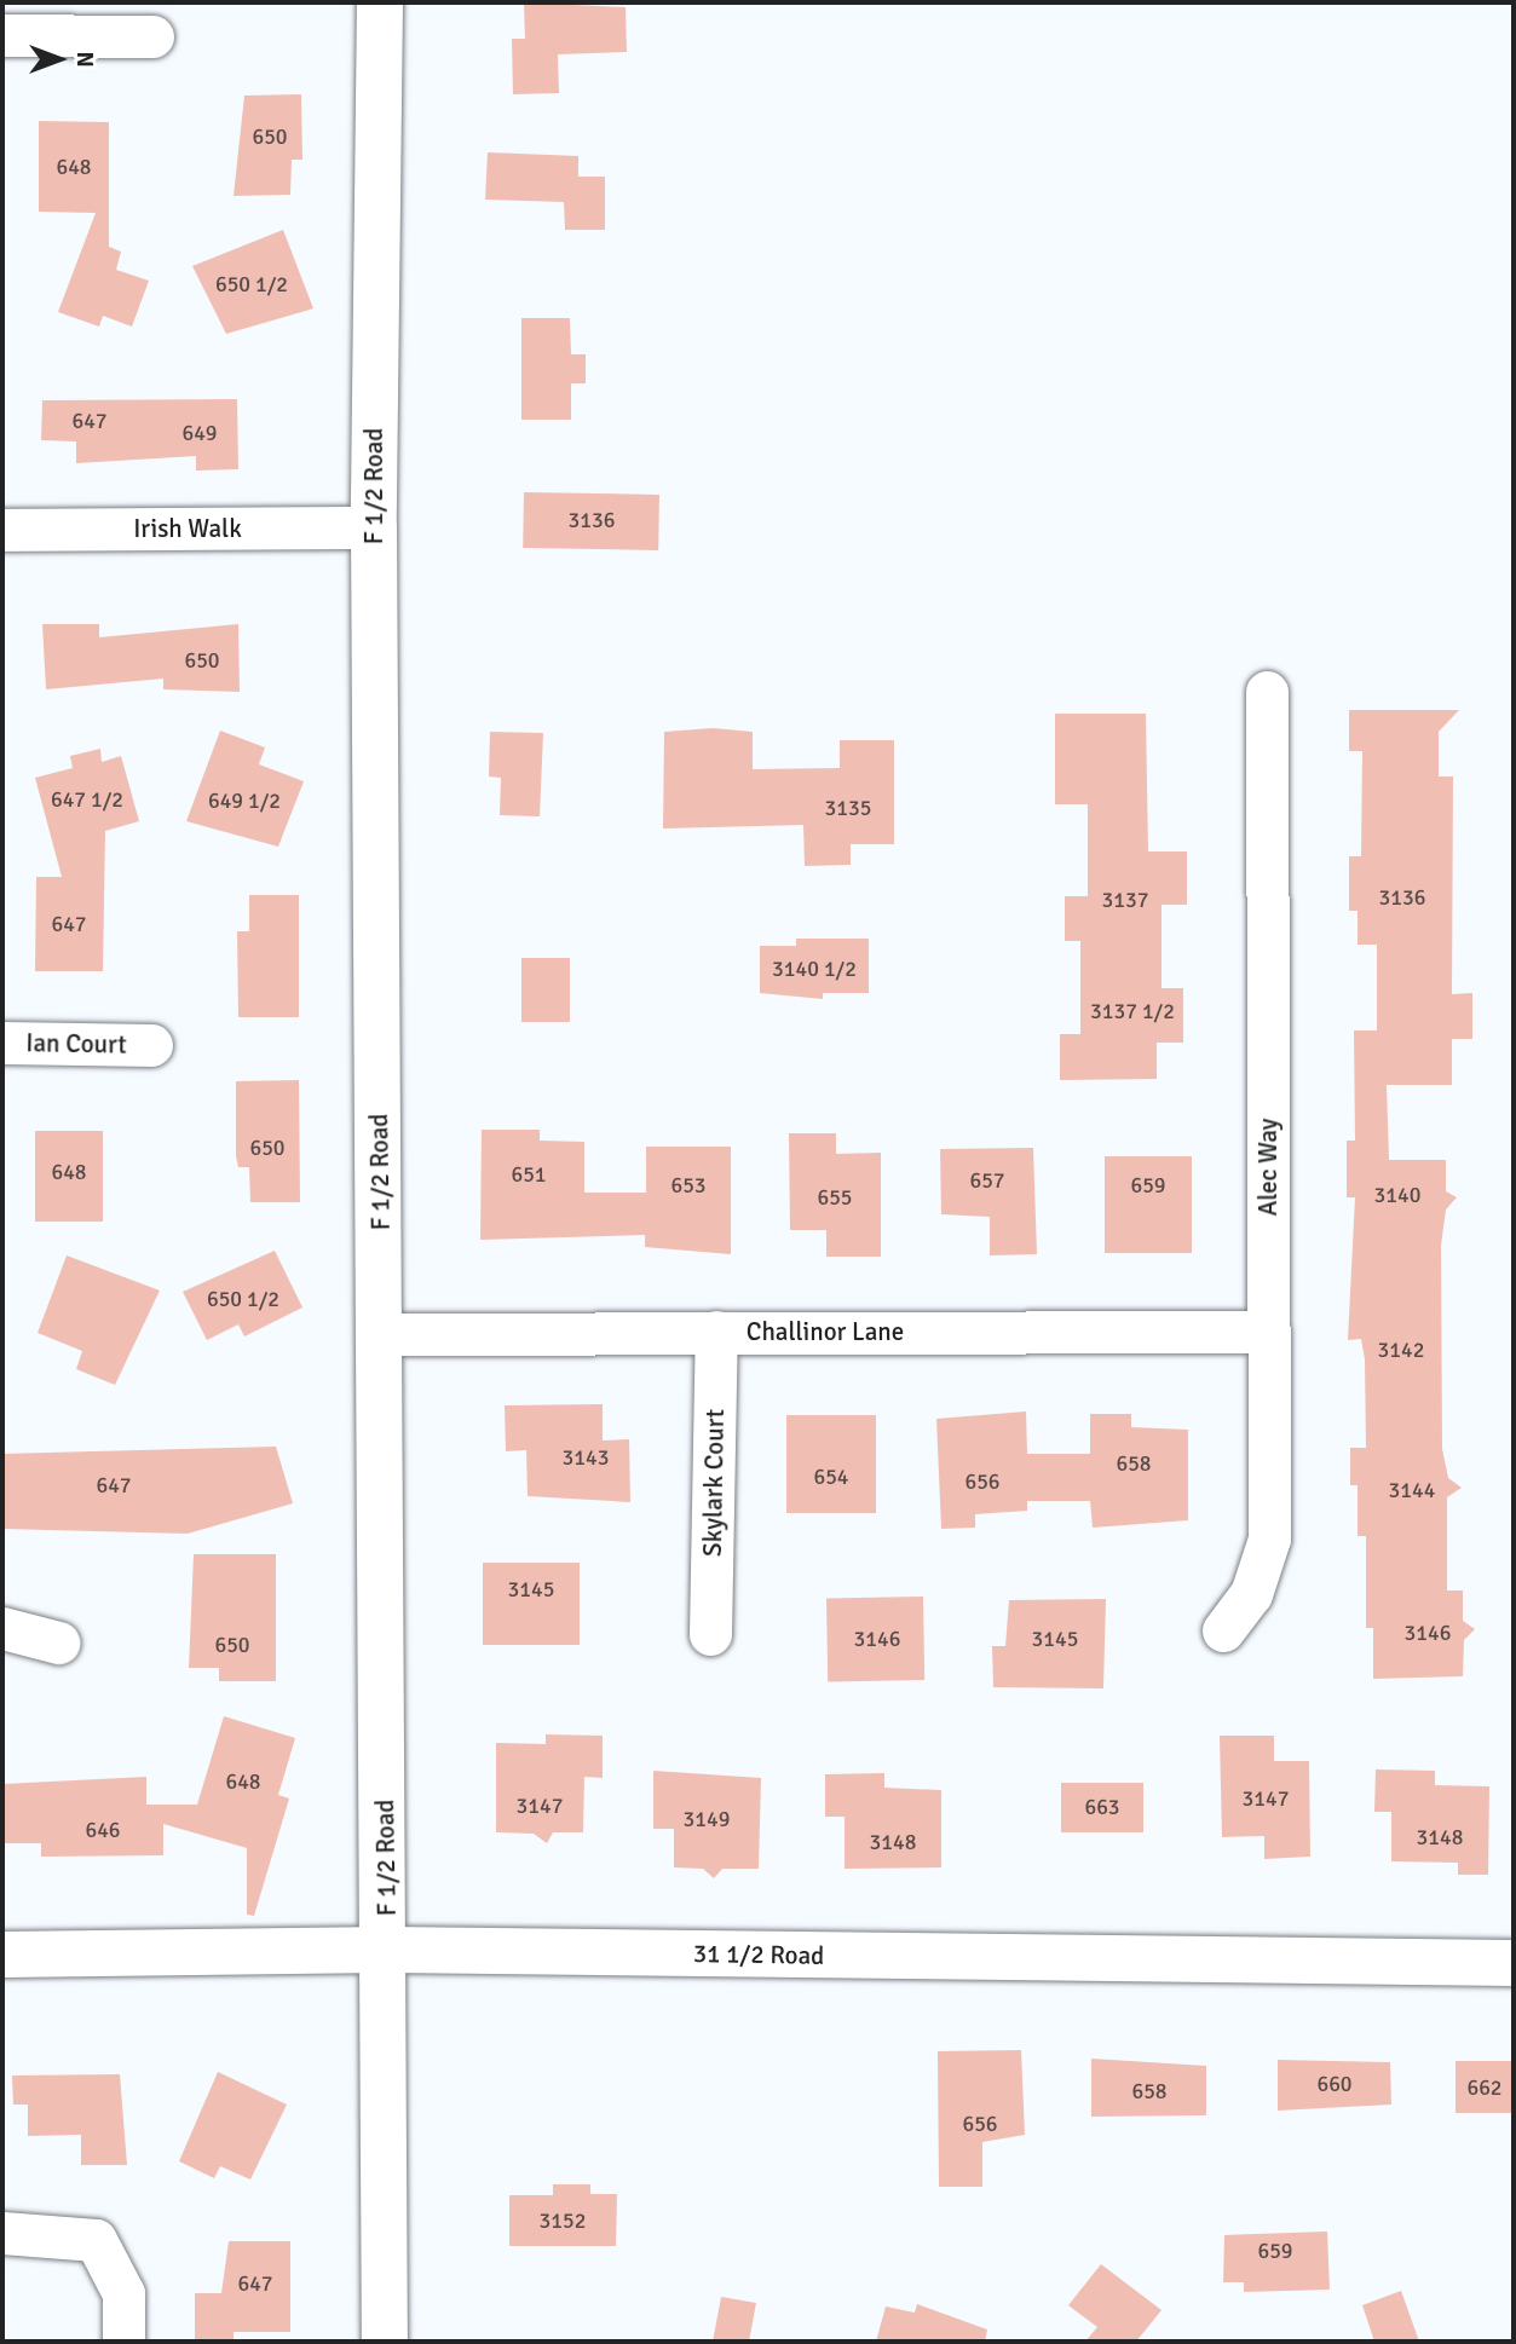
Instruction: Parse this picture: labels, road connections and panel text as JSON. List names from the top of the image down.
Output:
{
  "streets": {
    "street": [
      "F 1/2 Road",
      "Irish Walk",
      "Ian Court",
      "Alec Way",
      "Challinor Lane",
      "Skylark Court",
      "31 1/2 Road"
    ]
  },
  "crossings": [
    ["F 1/2 Road", "Irish Walk"],
    ["F 1/2 Road", "Challinor Lane"],
    ["F 1/2 Road", "31 1/2 Road"],
    ["Alec Way", "Challinor Lane"],
    ["Challinor Lane", "Skylark Court"]
  ],
  "house_numbers": [
    "650",
    "648",
    "650 1/2",
    "647",
    "649",
    "3136",
    "650",
    "647 1/2",
    "649 1/2",
    "3135",
    "3136",
    "3137",
    "647",
    "3140 1/2",
    "3137 1/2",
    "650",
    "648",
    "651",
    "657",
    "653",
    "659",
    "3140",
    "655",
    "650 1/2",
    "3142",
    "3143",
    "658",
    "654",
    "656",
    "647",
    "3144",
    "3145",
    "3146",
    "3146",
    "3145",
    "650",
    "648",
    "3147",
    "3147",
    "663",
    "3149",
    "646",
    "3148",
    "3148",
    "660",
    "662",
    "658",
    "656",
    "3152",
    "659",
    "647"
  ],
  "north": "right"
}
